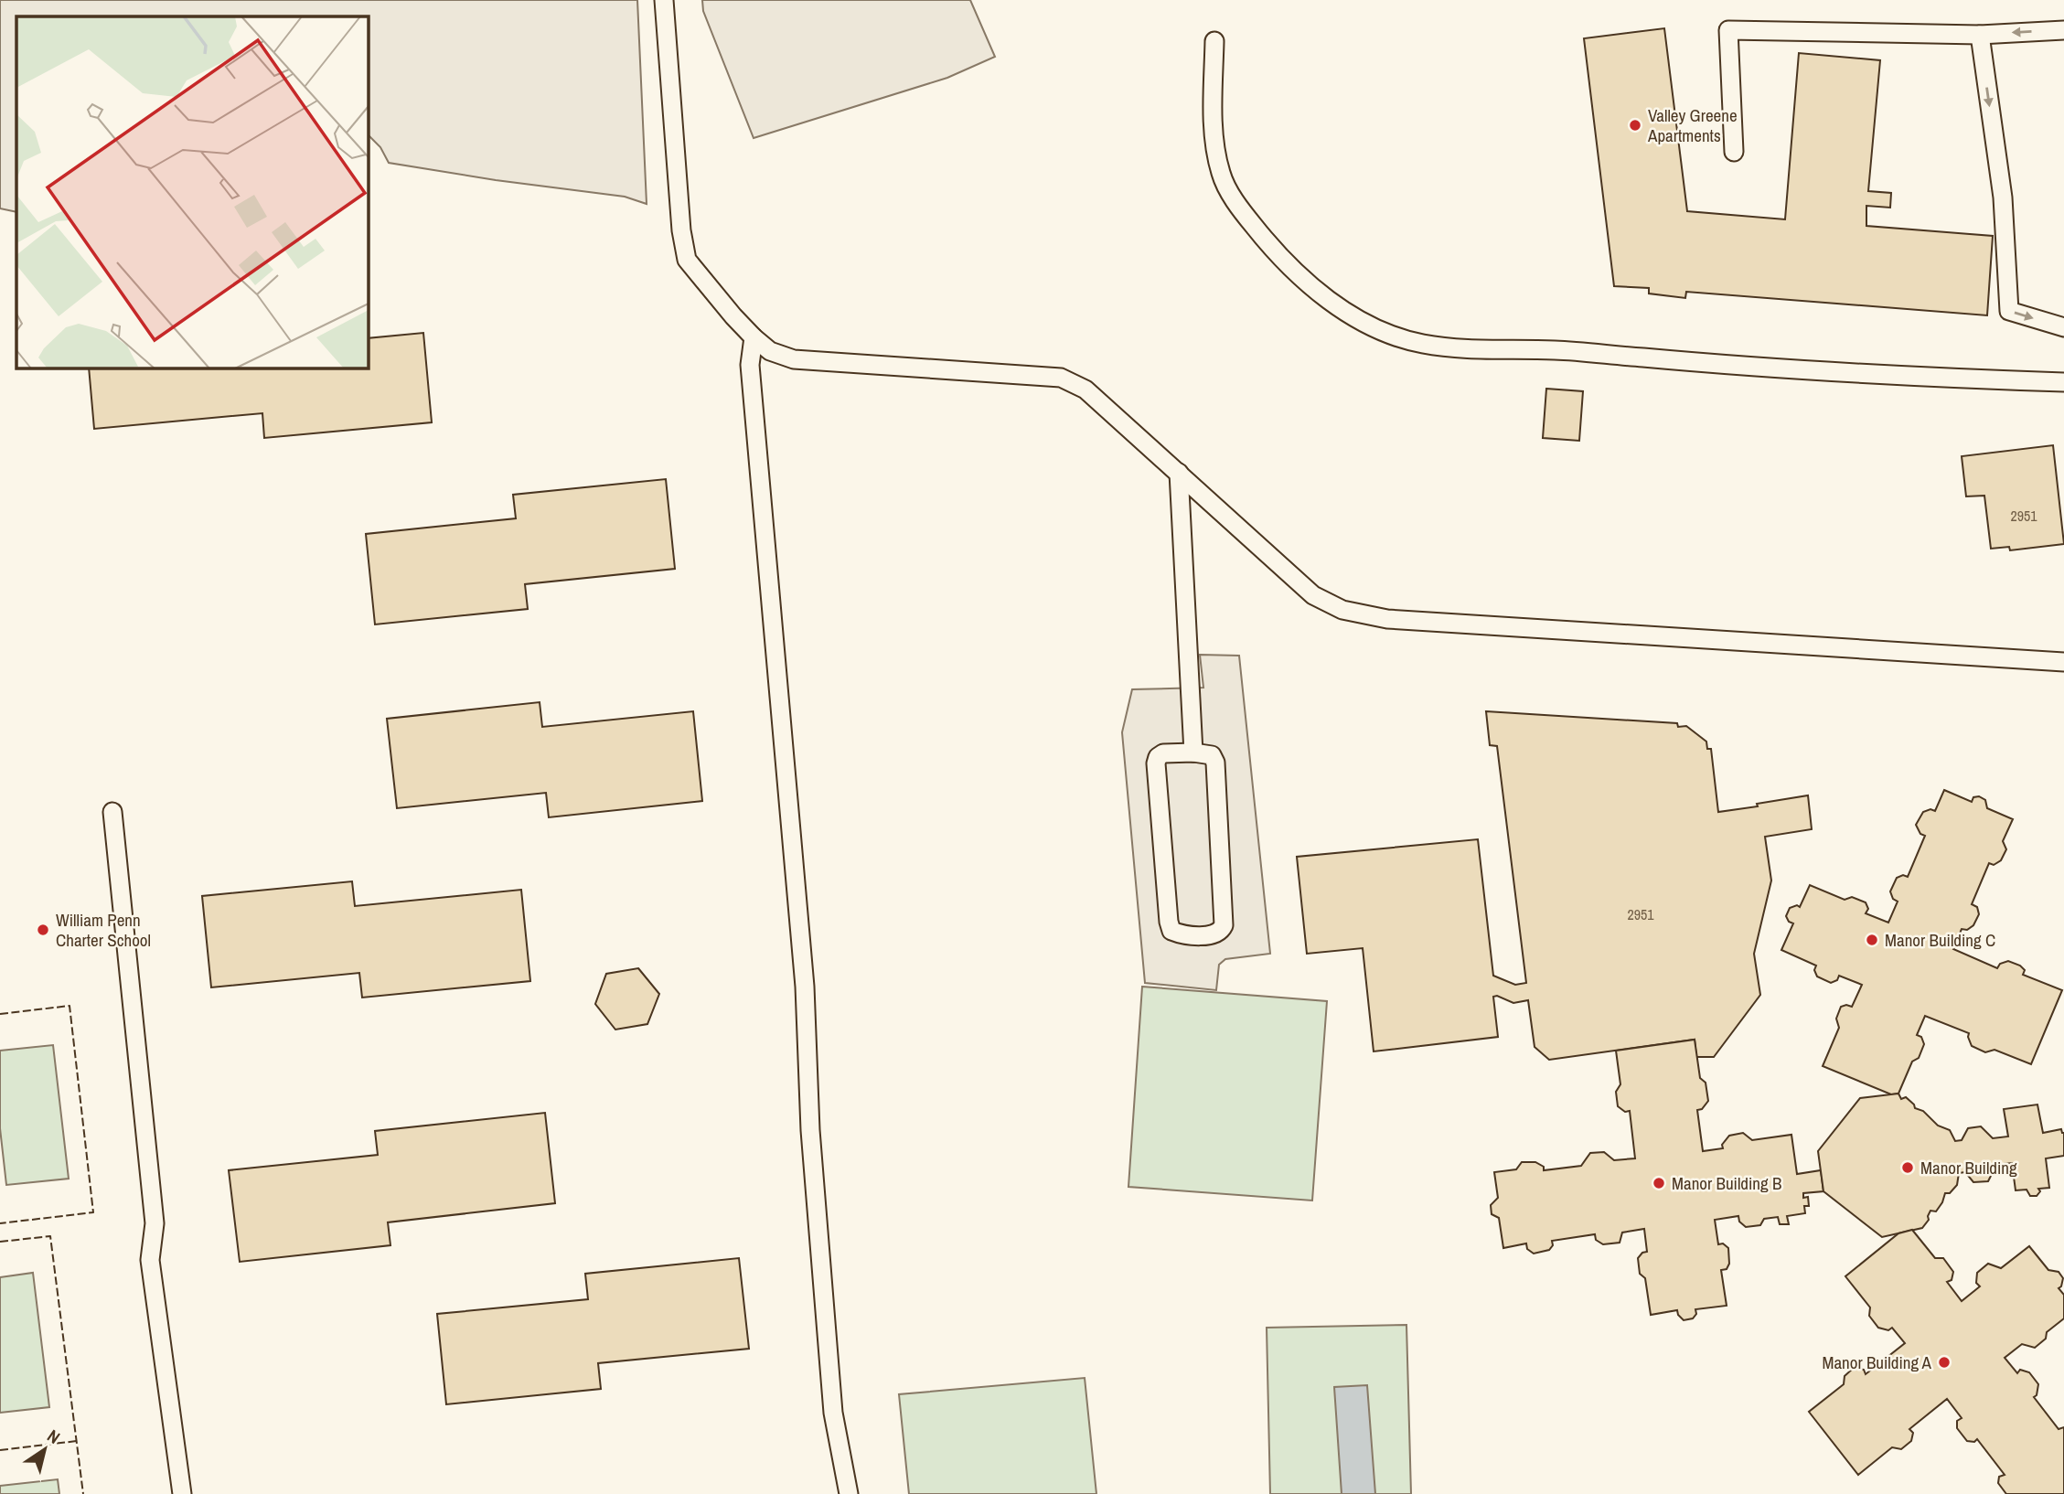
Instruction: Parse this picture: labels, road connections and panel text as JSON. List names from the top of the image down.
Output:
{
  "places": [
    "Valley Greene Apartments",
    "William Penn Charter School",
    "Manor Building C",
    "Manor Building",
    "Manor Building B",
    "Manor Building A"
  ],
  "house_numbers": ["2951", "2951"],
  "north": "top right"
}
